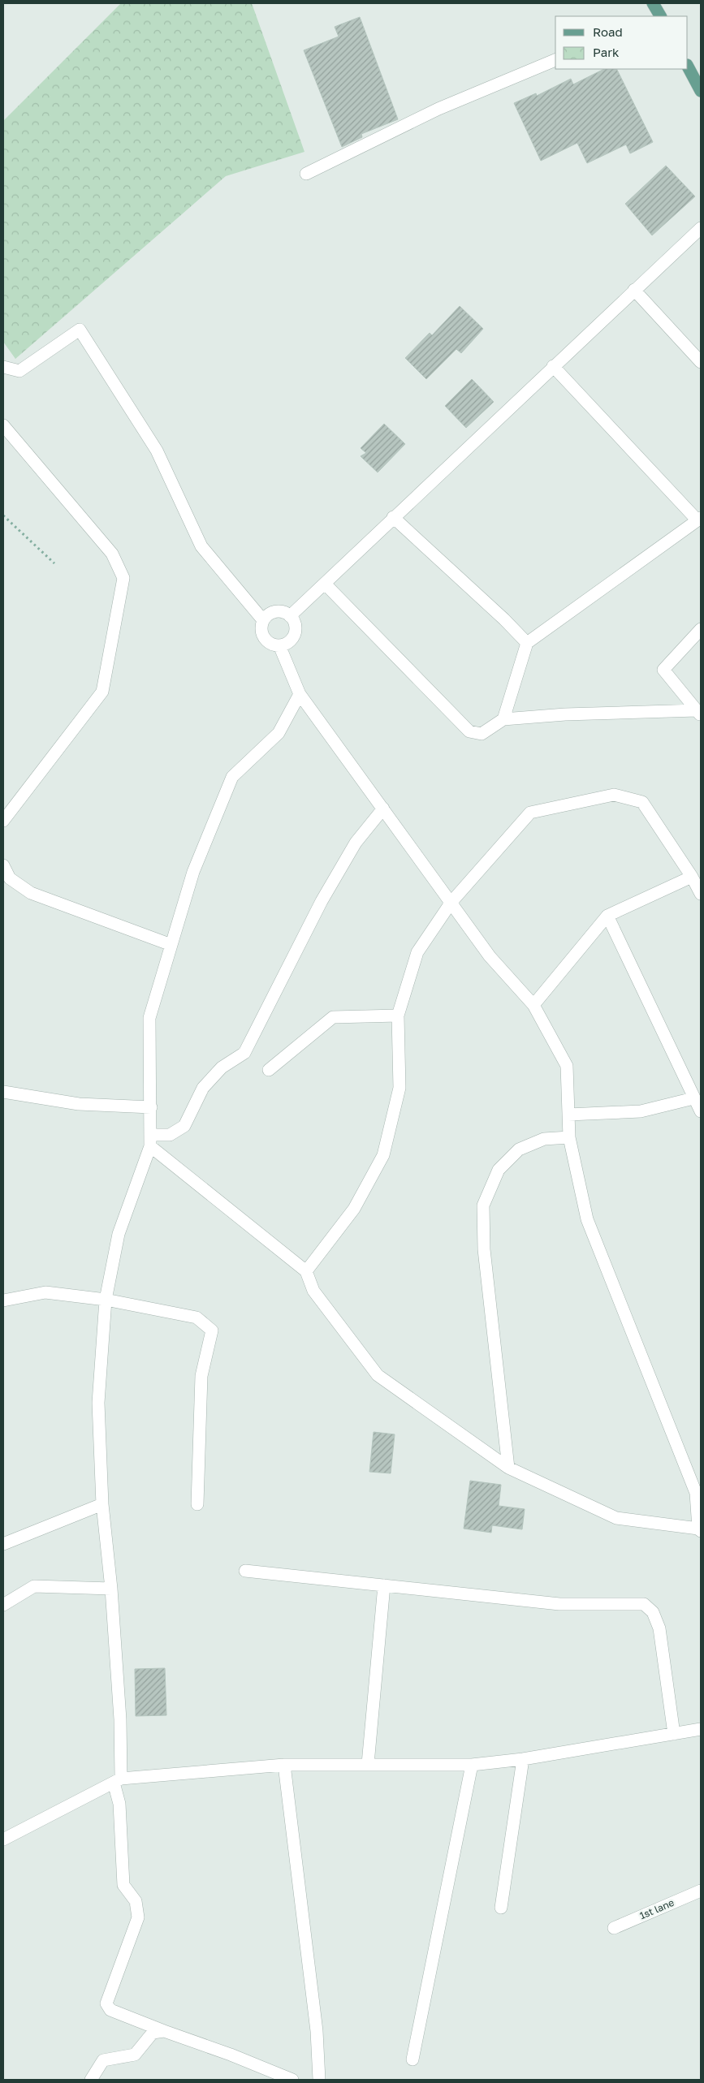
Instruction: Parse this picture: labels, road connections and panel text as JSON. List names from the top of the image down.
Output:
{
  "streets": {
    "street": ["1st lane"]
  },
  "legend": ["Road", "Park"]
}
